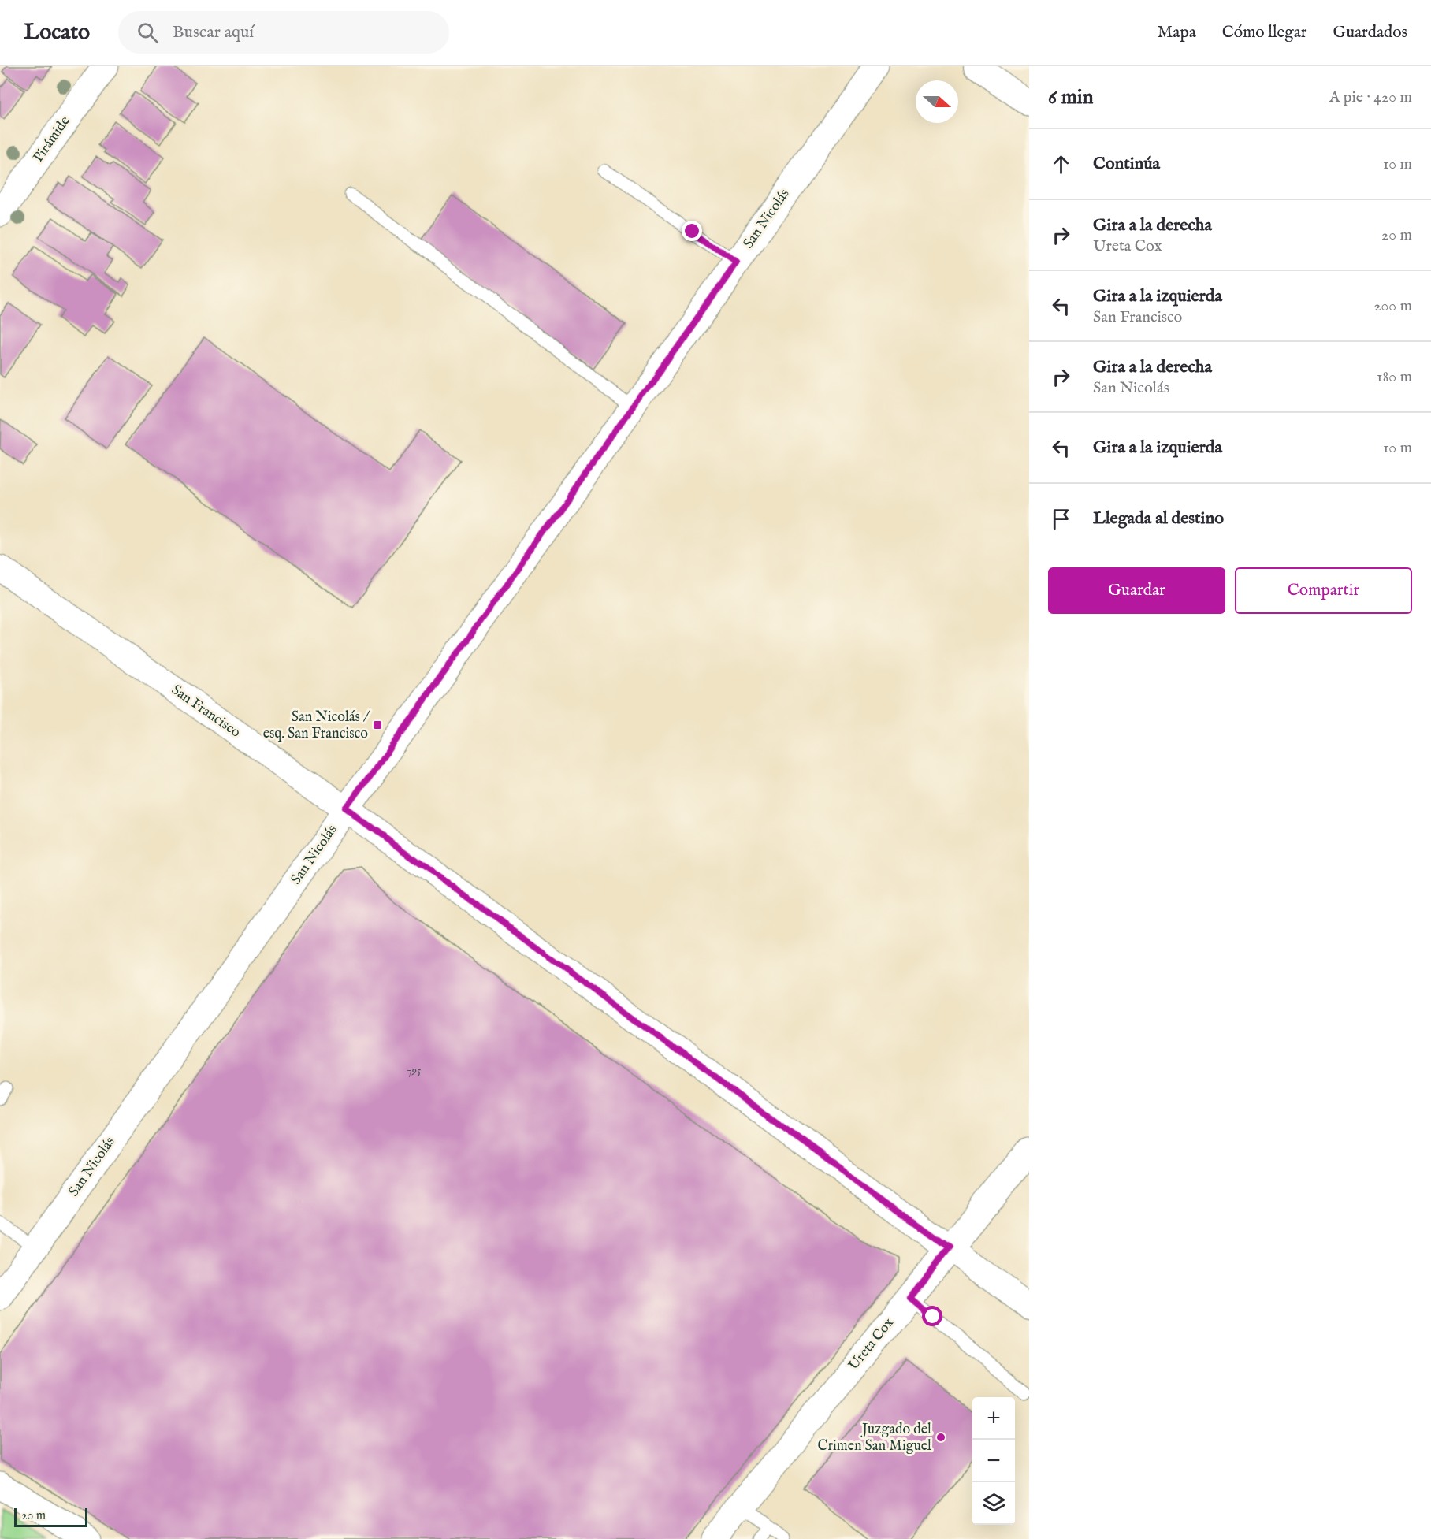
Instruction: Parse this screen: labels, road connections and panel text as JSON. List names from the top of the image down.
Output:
{
  "streets": {
    "street": [
      "Pirámide",
      "San Nicolás",
      "San Francisco",
      "Ureta Cox"
    ]
  },
  "crossings": [
    ["San Nicolás", "San Francisco"],
    ["San Francisco", "Ureta Cox"]
  ],
  "places": {
    "transit": ["San Nicolás / esq. San Francisco"],
    "other": ["Juzgado del Crimen San Miguel"]
  },
  "house_numbers": ["795"],
  "scale_bar": "20 m",
  "north": "right",
  "page": {
    "header": "Locato",
    "search": "Buscar aquí",
    "nav": ["Mapa", "Cómo llegar", "Guardados"],
    "heading": ["6 min", "A pie · 420 m"],
    "list": [
      ["Continúa", "10 m"],
      ["Gira a la derecha", "Ureta Cox", "20 m"],
      ["Gira a la izquierda", "San Francisco", "200 m"],
      ["Gira a la derecha", "San Nicolás", "180 m"],
      ["Gira a la izquierda", "10 m"],
      "Llegada al destino"
    ],
    "buttons": ["Guardar", "Compartir"],
    "map_buttons": ["+", "−"],
    "scale": "20 m"
  }
}
